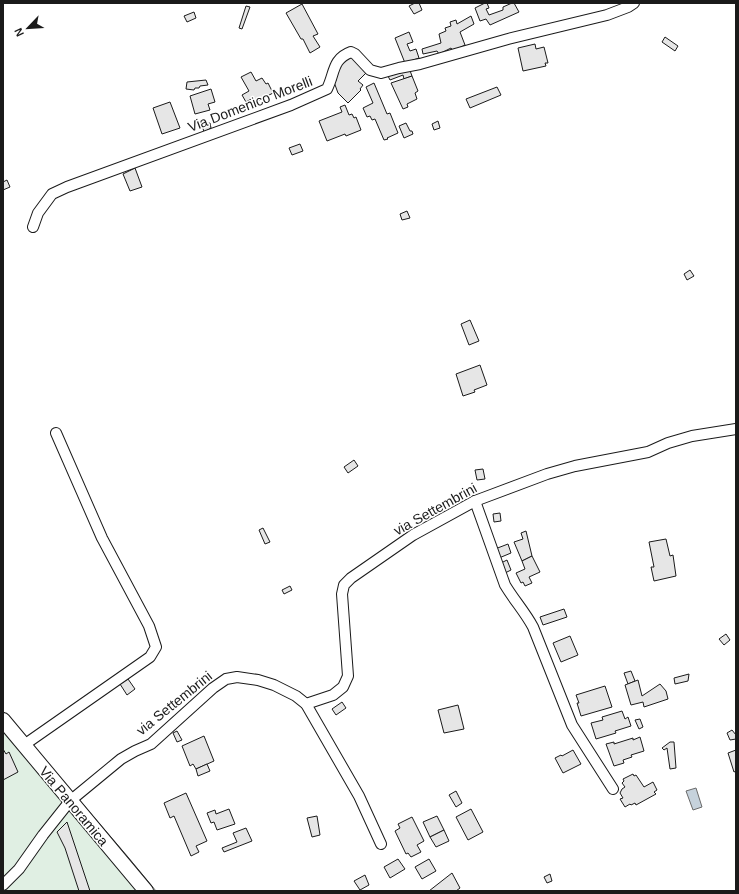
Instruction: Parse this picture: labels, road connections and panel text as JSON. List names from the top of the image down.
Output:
{
  "streets": {
    "street": ["Via Domenico Morelli", "via Settembrini", "Via Panoramica"]
  },
  "crossings": [
    ["via Settembrini", "Via Panoramica"]
  ],
  "north": "bottom left"
}
